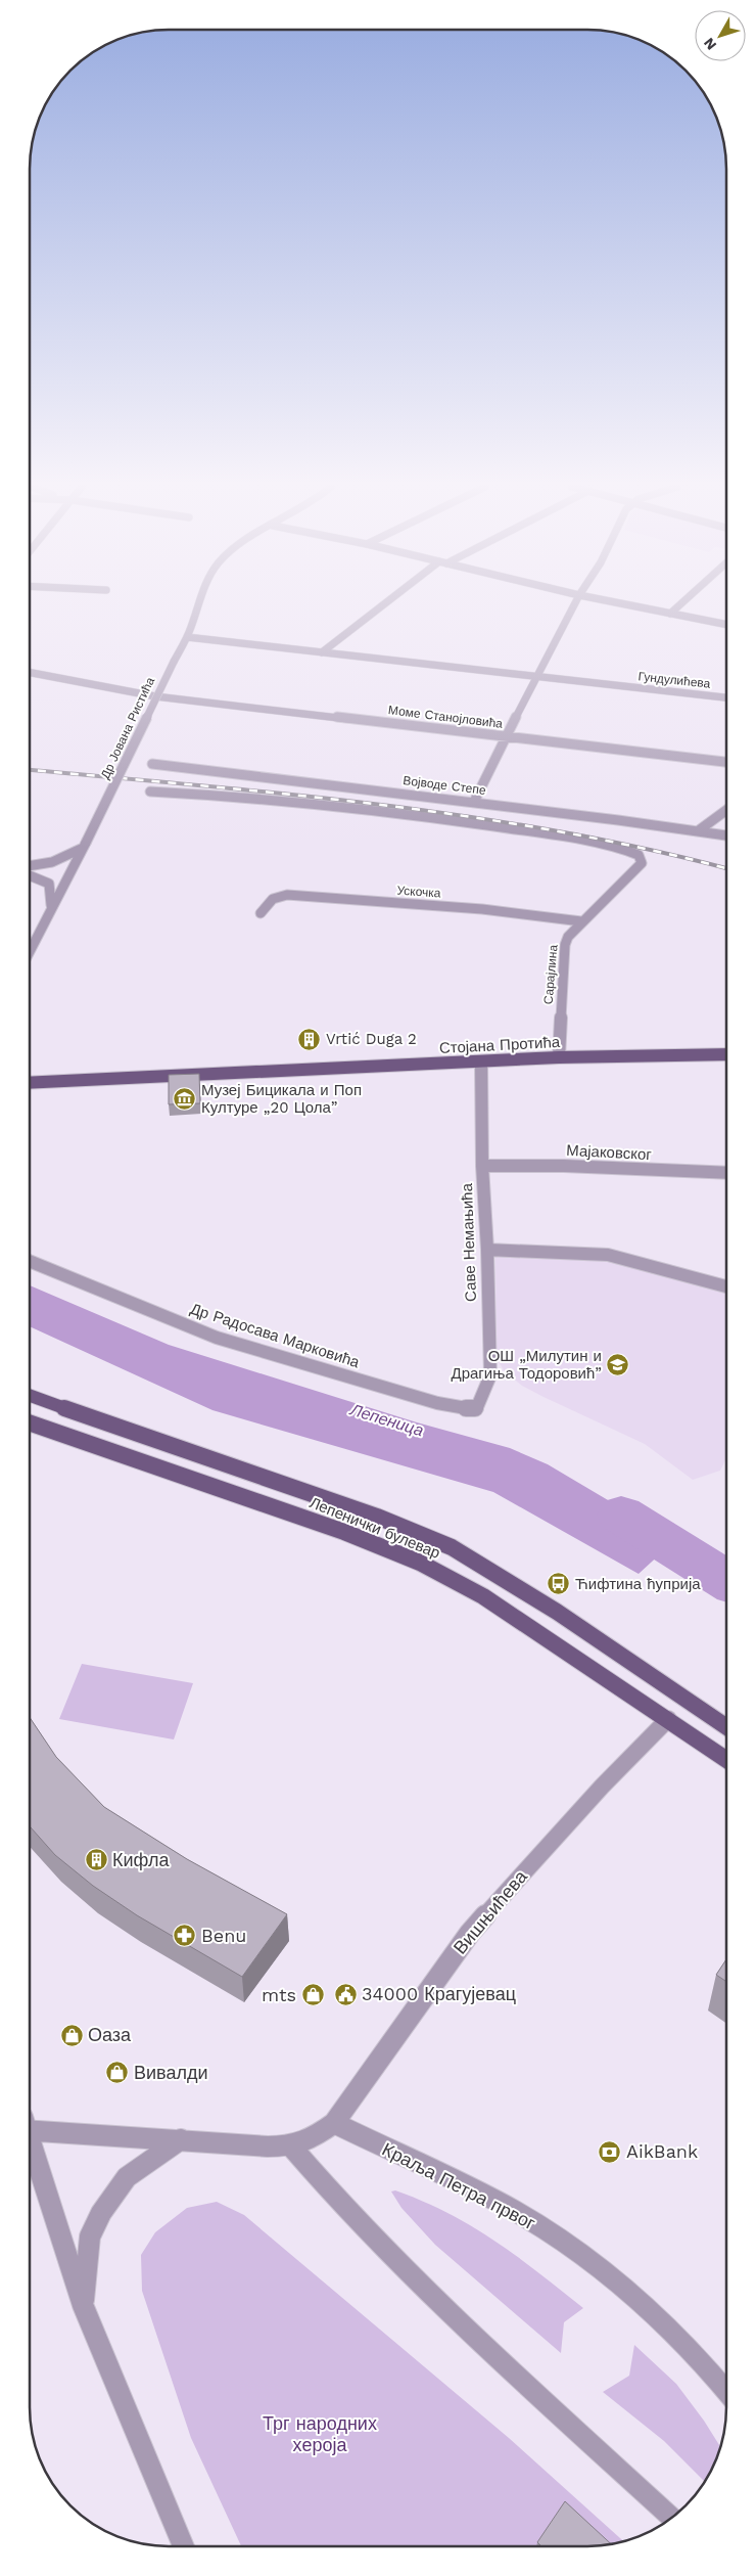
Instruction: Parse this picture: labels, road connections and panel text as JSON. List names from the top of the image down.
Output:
{
  "streets": {
    "main road": ["Стојана Протића", "Лепенички булевар"],
    "street": [
      "Гундулићева",
      "Моме Станојловића",
      "Др Јована Ристића",
      "Војводе Степе",
      "Ускочка",
      "Сарајлина",
      "Мајаковског",
      "Саве Немањића",
      "Др Радосава Марковића",
      "Вишњићева",
      "Краља Петра првог"
    ]
  },
  "crossings": [
    ["Гундулићева", "Др Јована Ристића"],
    ["Ускочка", "Сарајлина"],
    ["Сарајлина", "Стојана Протића"],
    ["Стојана Протића", "Саве Немањића"],
    ["Мајаковског", "Саве Немањића"],
    ["Саве Немањића", "Др Радосава Марковића"],
    ["Лепенички булевар", "Вишњићева"],
    ["Вишњићева", "Краља Петра првог"]
  ],
  "water": ["Лепеница"],
  "parks": ["Трг народних хероја"],
  "places": {
    "building": ["Vrtić Duga 2", "Кифла"],
    "museum": ["Музеј Бицикала и Поп Културе „20 Цола”"],
    "school or university": ["ОШ „Милутин и Драгиња Тодоровић”"],
    "bus stop": ["Ћифтина ћуприја"],
    "pharmacy": ["Benu"],
    "public building": ["34000 Крагујевац"],
    "shop": ["mts", "Оаза", "Вивалди"],
    "bank": ["AikBank"]
  },
  "north": "bottom left"
}
